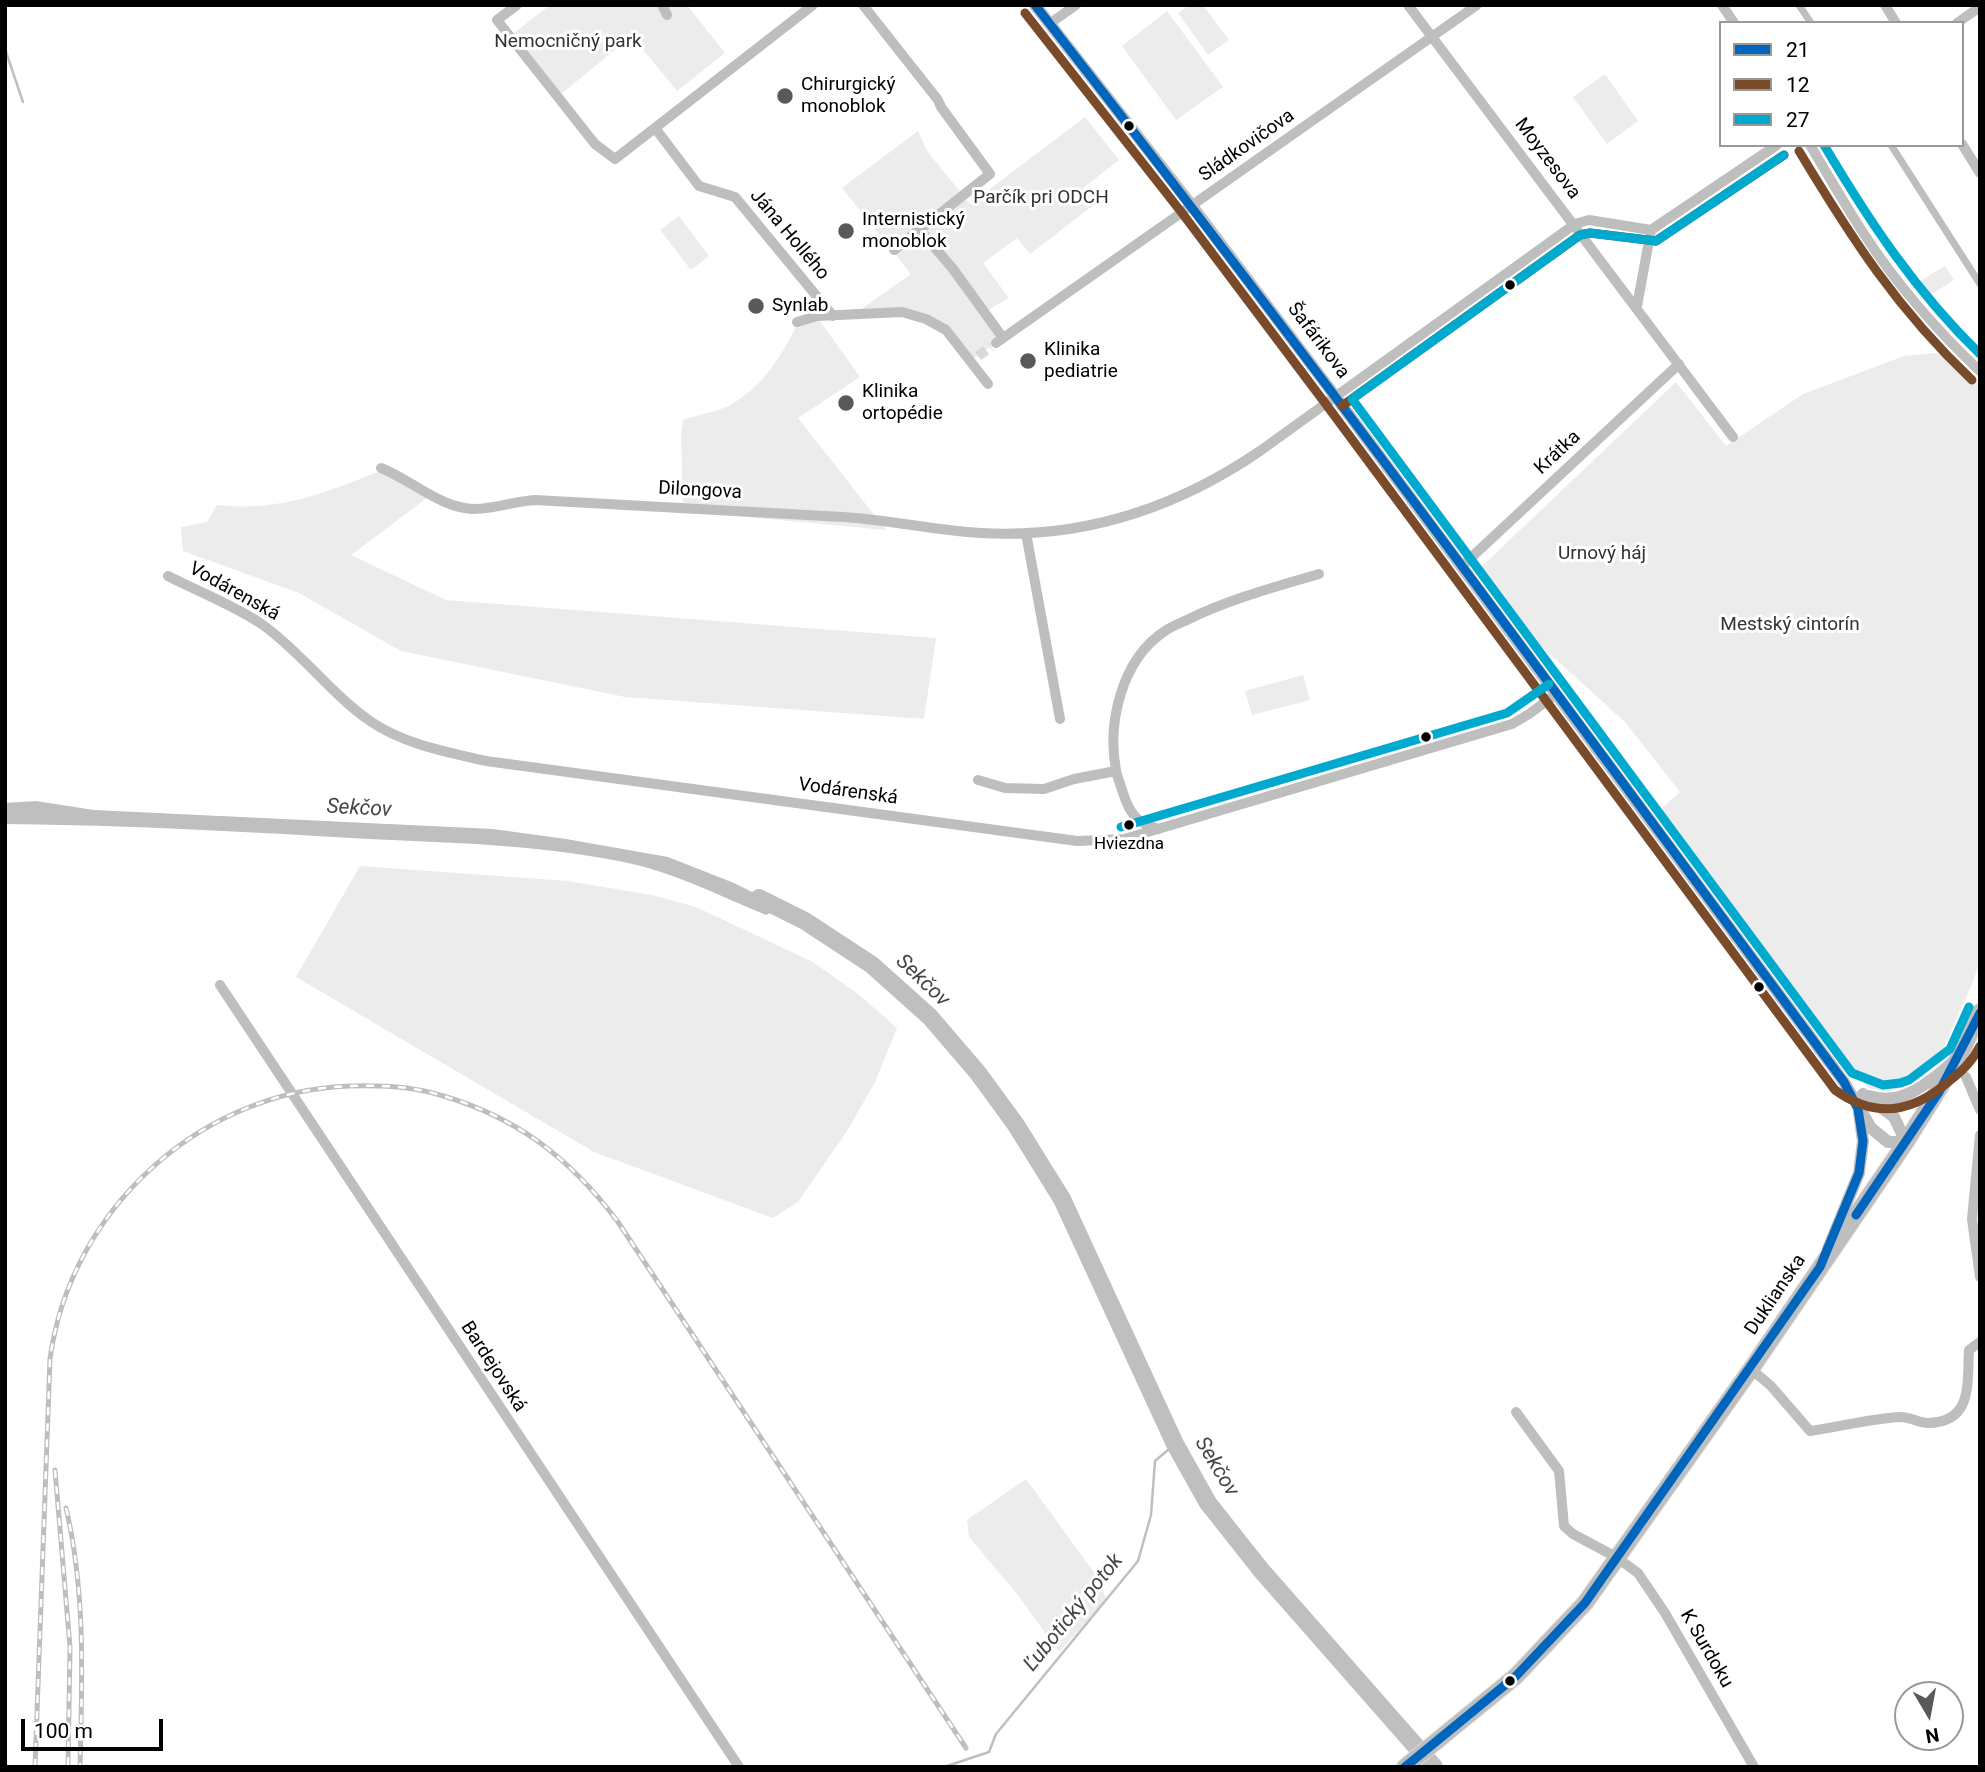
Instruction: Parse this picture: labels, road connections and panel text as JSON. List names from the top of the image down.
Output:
{
  "streets": {
    "main road": ["Duklianska"],
    "street": [
      "Sládkovičova",
      "Moyzesova",
      "Jána Hollého",
      "Šafárikova",
      "Krátka",
      "Dilongova",
      "Vodárenská",
      "Bardejovská",
      "K Surdoku"
    ]
  },
  "crossings": [
    ["Sládkovičova", "Moyzesova"],
    ["Sládkovičova", "Šafárikova"],
    ["Moyzesova", "Krátka"],
    ["Moyzesova", "Dilongova"],
    ["Šafárikova", "Krátka"],
    ["Šafárikova", "Dilongova"],
    ["Šafárikova", "Vodárenská"],
    ["Šafárikova", "Duklianska"],
    ["Duklianska", "K Surdoku"]
  ],
  "water": ["Sekčov", "Ľubotický potok"],
  "parks": [
    "Nemocničný park",
    "Parčík pri ODCH",
    "Urnový háj",
    "Mestský cintorín"
  ],
  "places": [
    "Chirurgický monoblok",
    "Internistický monoblok",
    "Synlab",
    "Klinika pediatrie",
    "Klinika ortopédie",
    "Hviezdna"
  ],
  "lines": ["transit line 21", "transit line 12", "transit line 27"],
  "legend": ["21", "12", "27"],
  "scale_bar": "100 m",
  "north": "bottom"
}
